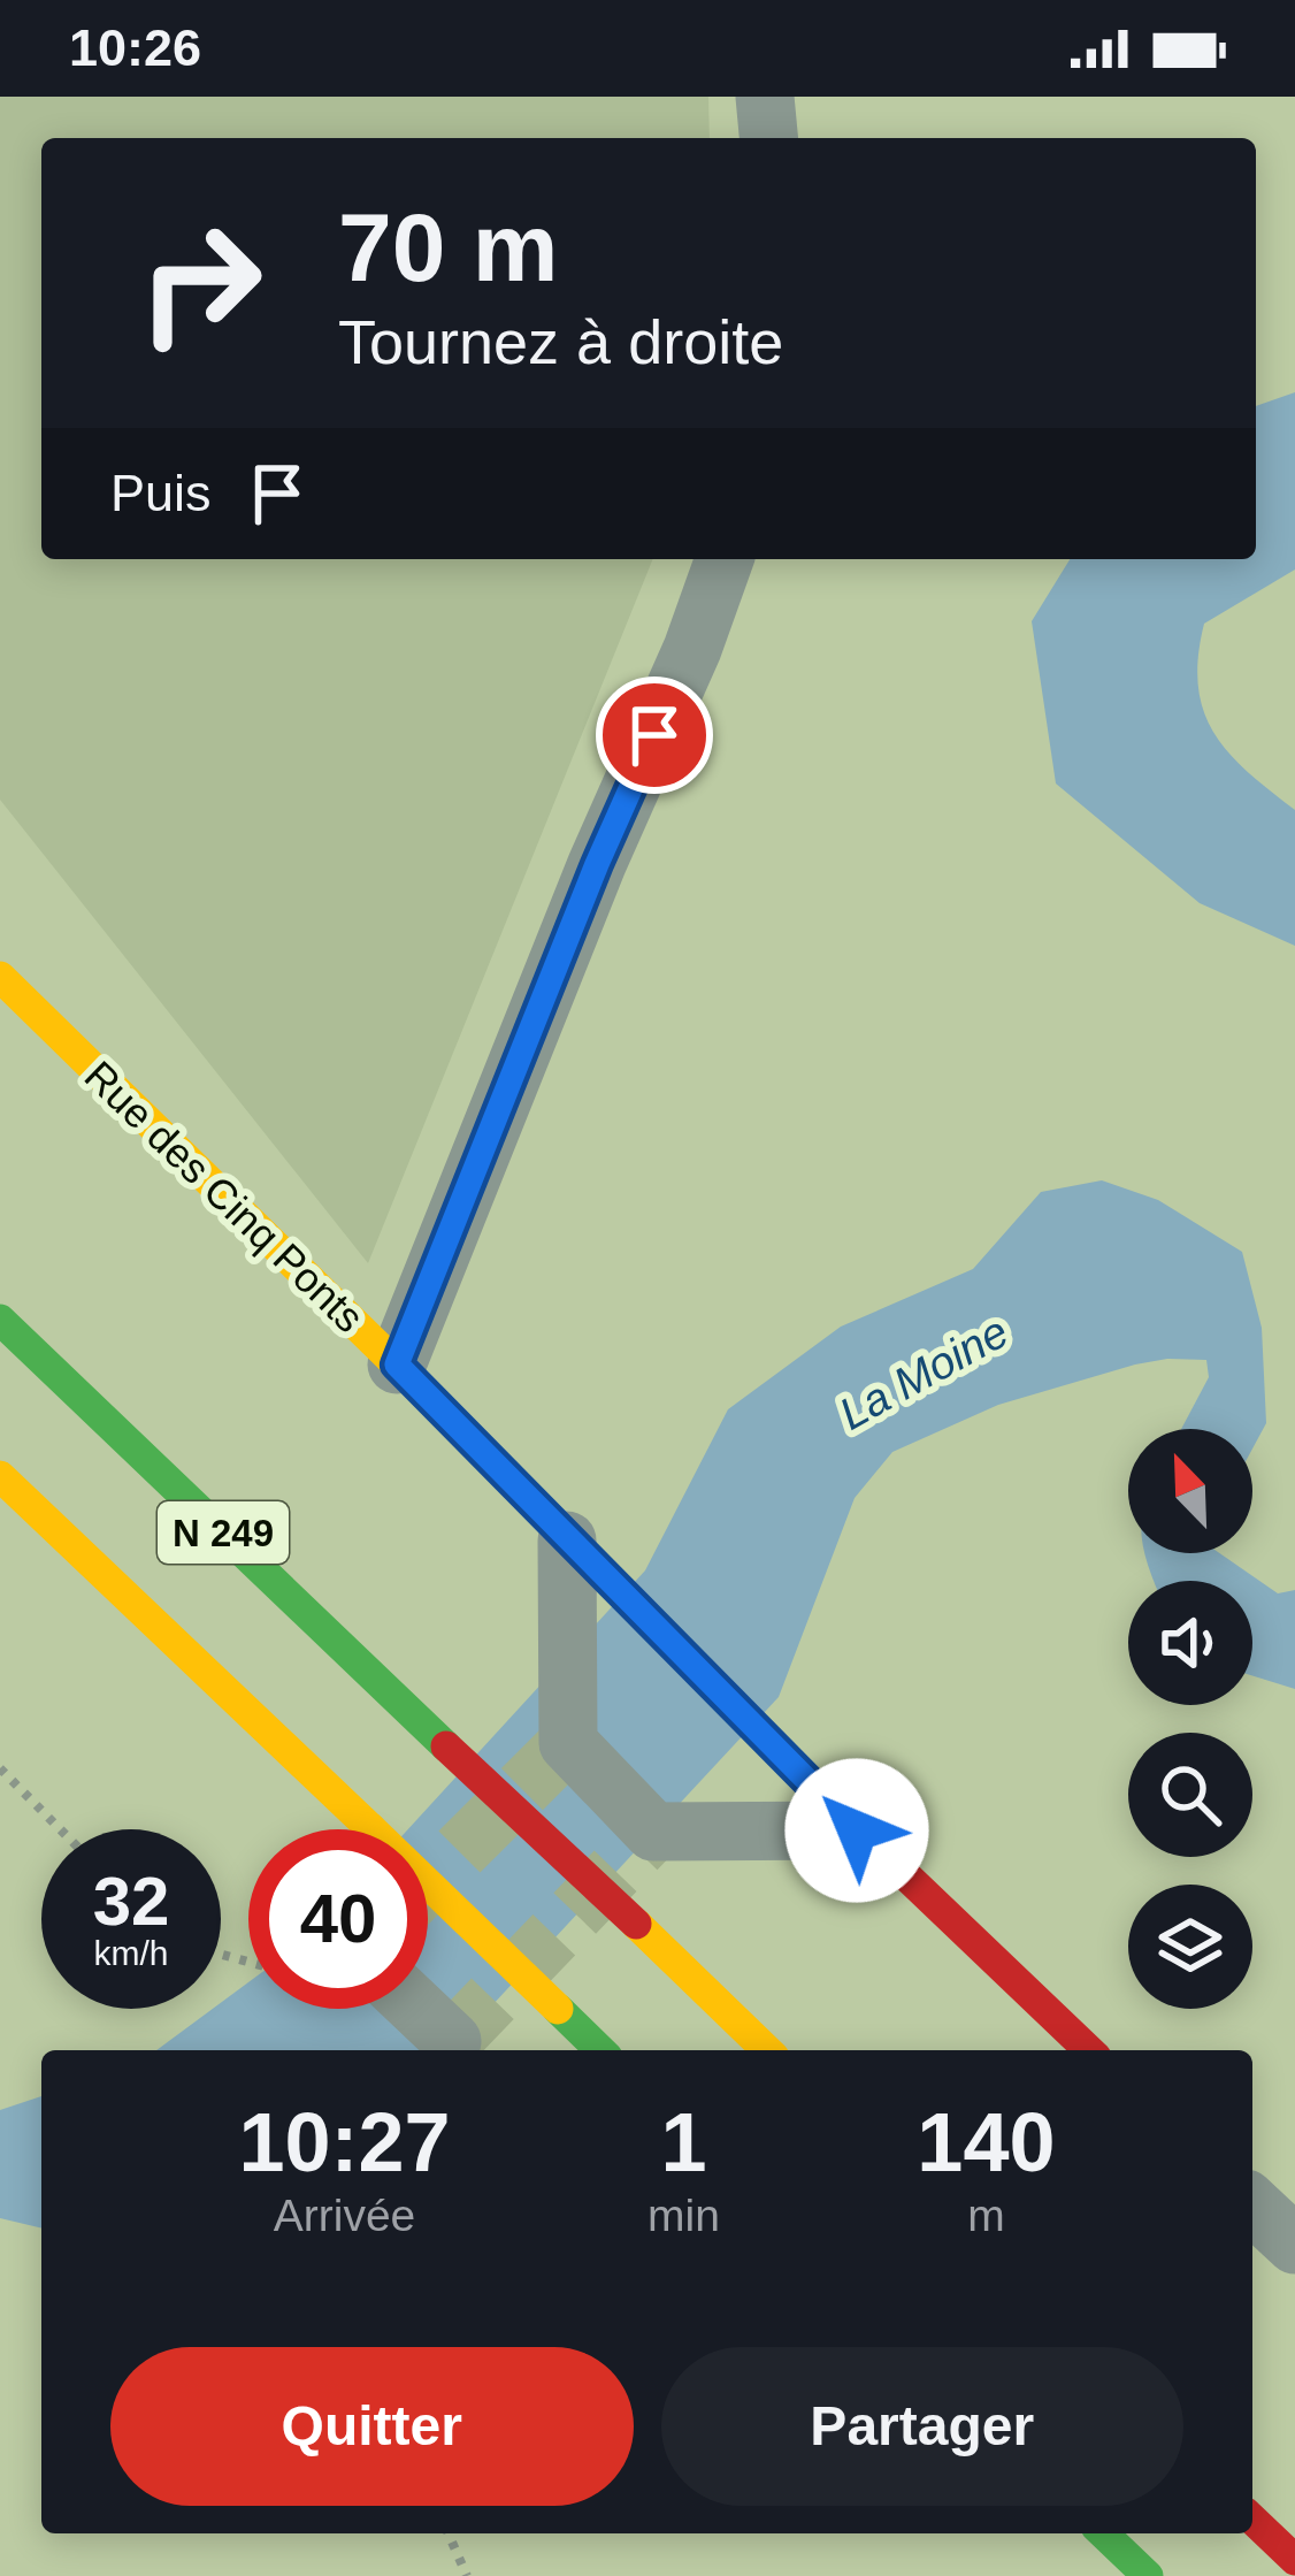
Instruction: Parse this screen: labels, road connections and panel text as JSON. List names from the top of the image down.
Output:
{
  "streets": {
    "main road": ["Rue des Cinq Ponts", "N 249"]
  },
  "water": ["La Moine"],
  "north": "top left",
  "page": {
    "status": "10:26",
    "turn": ["70 m", "Tournez à droite"],
    "then": "Puis",
    "speed": "32 km/h",
    "limit": "40",
    "eta": [
      "10:27",
      "Arrivée",
      "1",
      "min",
      "140",
      "m"
    ],
    "buttons": ["Quitter", "Partager"]
  }
}
